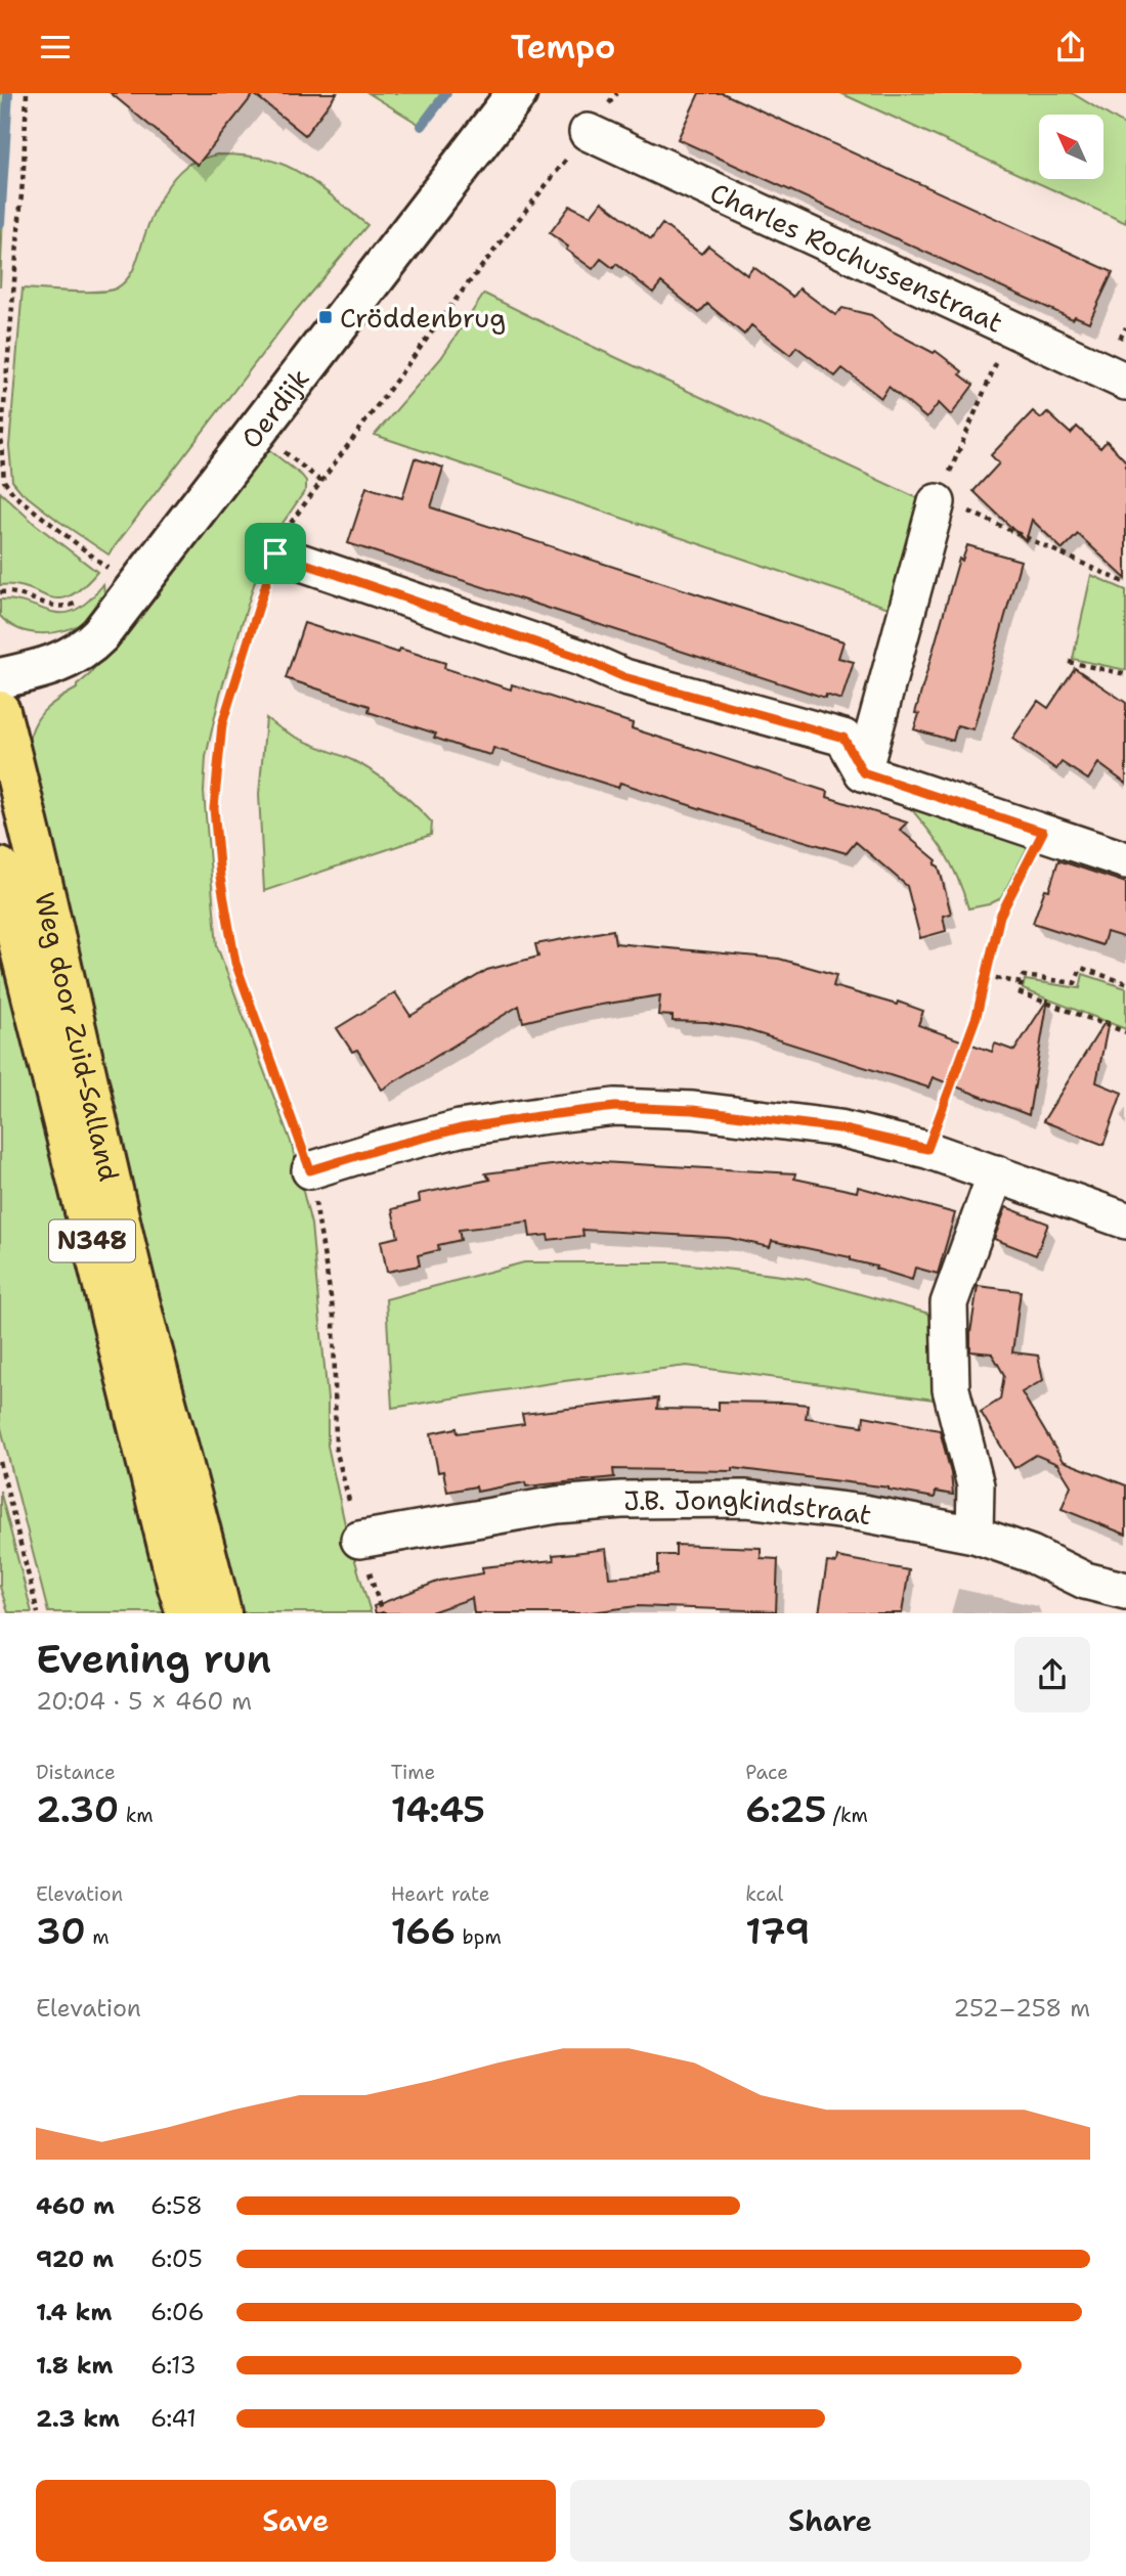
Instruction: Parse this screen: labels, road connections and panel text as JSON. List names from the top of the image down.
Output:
{
  "streets": {
    "main road": ["Weg door Zuid-Salland", "N348"],
    "street": ["Charles Rochussenstraat", "Oerdijk", "J.B. Jongkindstraat"]
  },
  "places": {
    "transit": ["Cröddenbrug"]
  },
  "north": "top left",
  "page": {
    "header": "Tempo",
    "heading": ["Evening run", "20:04 · 5 × 460 m"],
    "stats": [
      ["Distance", "2.30 km"],
      ["Time", "14:45"],
      ["Pace", "6:25 /km"],
      ["Elevation", "30 m"],
      ["Heart rate", "166 bpm"],
      ["kcal", "179"]
    ],
    "chart": ["Elevation", "252–258 m"],
    "list": [
      {
        "name": "460 m",
        "note": "6:58"
      },
      {
        "name": "920 m",
        "note": "6:05"
      },
      {
        "name": "1.4 km",
        "note": "6:06"
      },
      {
        "name": "1.8 km",
        "note": "6:13"
      },
      {
        "name": "2.3 km",
        "note": "6:41"
      }
    ],
    "buttons": ["Save", "Share"]
  }
}
